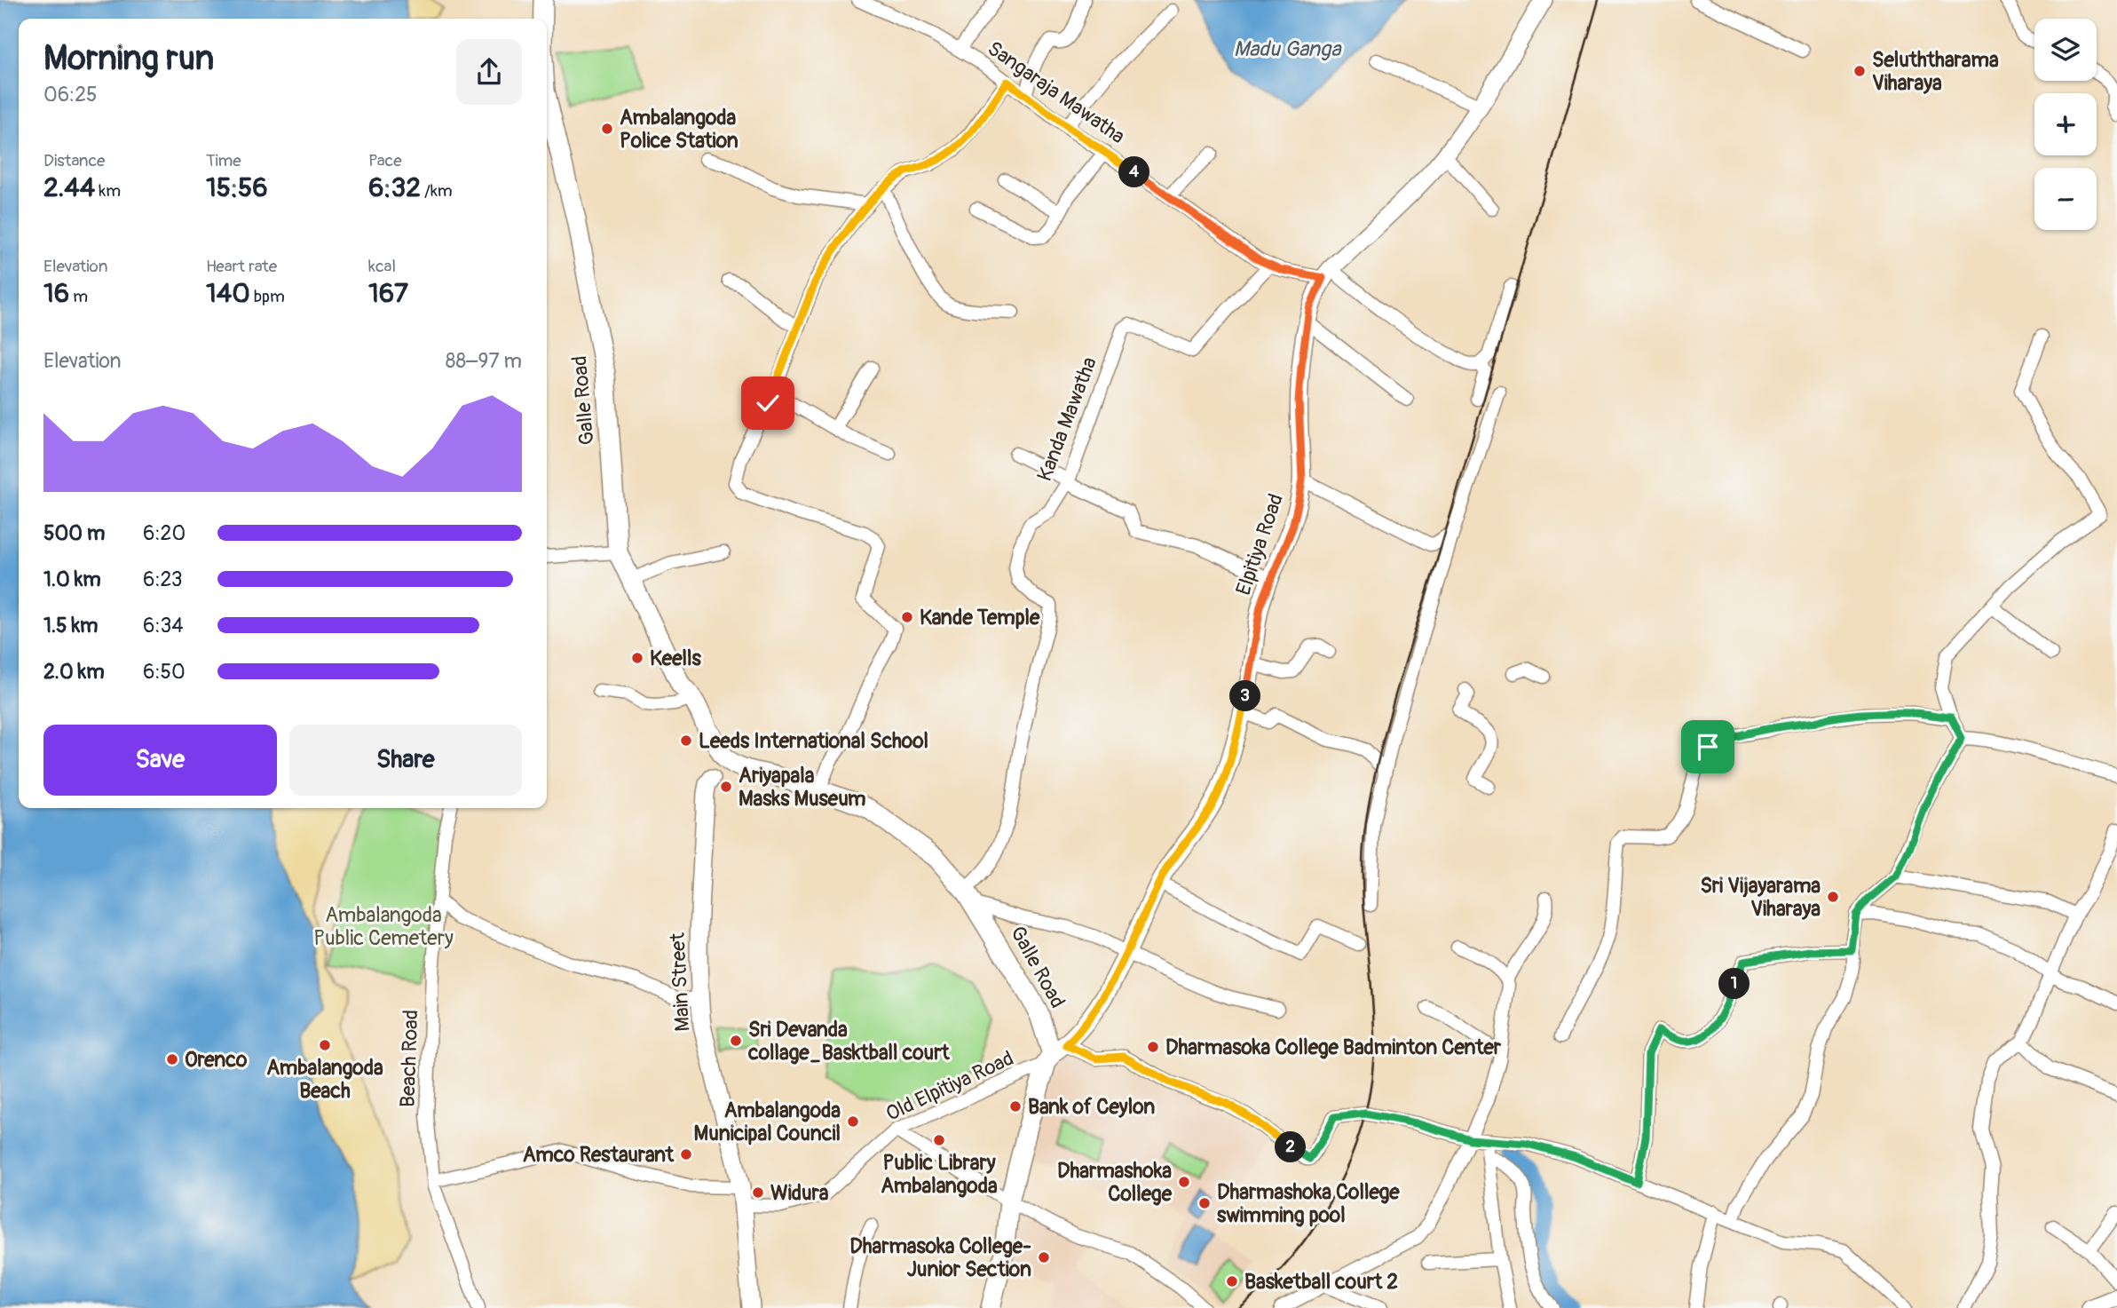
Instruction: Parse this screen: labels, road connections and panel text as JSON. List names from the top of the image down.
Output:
{
  "streets": {
    "highway": ["Galle Road"],
    "main road": ["Elpitiya Road", "Main Street"],
    "street": [
      "Sangaraja Mawatha",
      "Kanda Mawatha",
      "Beach Road",
      "Old Elpitiya Road"
    ]
  },
  "crossings": [
    ["Sangaraja Mawatha", "Kanda Mawatha"],
    ["Sangaraja Mawatha", "Elpitiya Road"],
    ["Galle Road", "Kanda Mawatha"],
    ["Galle Road", "Elpitiya Road"],
    ["Galle Road", "Main Street"],
    ["Galle Road", "Old Elpitiya Road"],
    ["Elpitiya Road", "Old Elpitiya Road"],
    ["Main Street", "Old Elpitiya Road"],
    ["Beach Road", "Old Elpitiya Road"]
  ],
  "water": ["Madu Ganga"],
  "parks": ["Ambalangoda Public Cemetery"],
  "places": [
    "Seluththarama Viharaya",
    "Ambalangoda Police Station",
    "Kande Temple",
    "Keells",
    "Leeds International School",
    "Ariyapala Masks Museum",
    "Sri Vijayarama Viharaya",
    "Sri Devanda collage_Basktball court",
    "Ambalangoda Beach",
    "Dharmasoka College Badminton Center",
    "Orenco",
    "Bank of Ceylon",
    "Ambalangoda Municipal Council",
    "Public Library Ambalangoda",
    "Amco Restaurant",
    "Dharmashoka College",
    "Widura",
    "Dharmashoka College swimming pool",
    "Dharmasoka College- Junior Section",
    "Basketball court 2"
  ],
  "page": {
    "map_buttons": ["+", "−"],
    "heading": ["Morning run", "06:25"],
    "stats": [
      ["Distance", "2.44 km"],
      ["Time", "15:56"],
      ["Pace", "6:32 /km"],
      ["Elevation", "16 m"],
      ["Heart rate", "140 bpm"],
      ["kcal", "167"]
    ],
    "pins": [
      "4",
      "3",
      "1",
      "2"
    ],
    "chart": ["Elevation", "88–97 m"],
    "list": [
      {
        "name": "500 m",
        "note": "6:20"
      },
      {
        "name": "1.0 km",
        "note": "6:23"
      },
      {
        "name": "1.5 km",
        "note": "6:34"
      },
      {
        "name": "2.0 km",
        "note": "6:50"
      }
    ],
    "buttons": ["Save", "Share"]
  }
}
